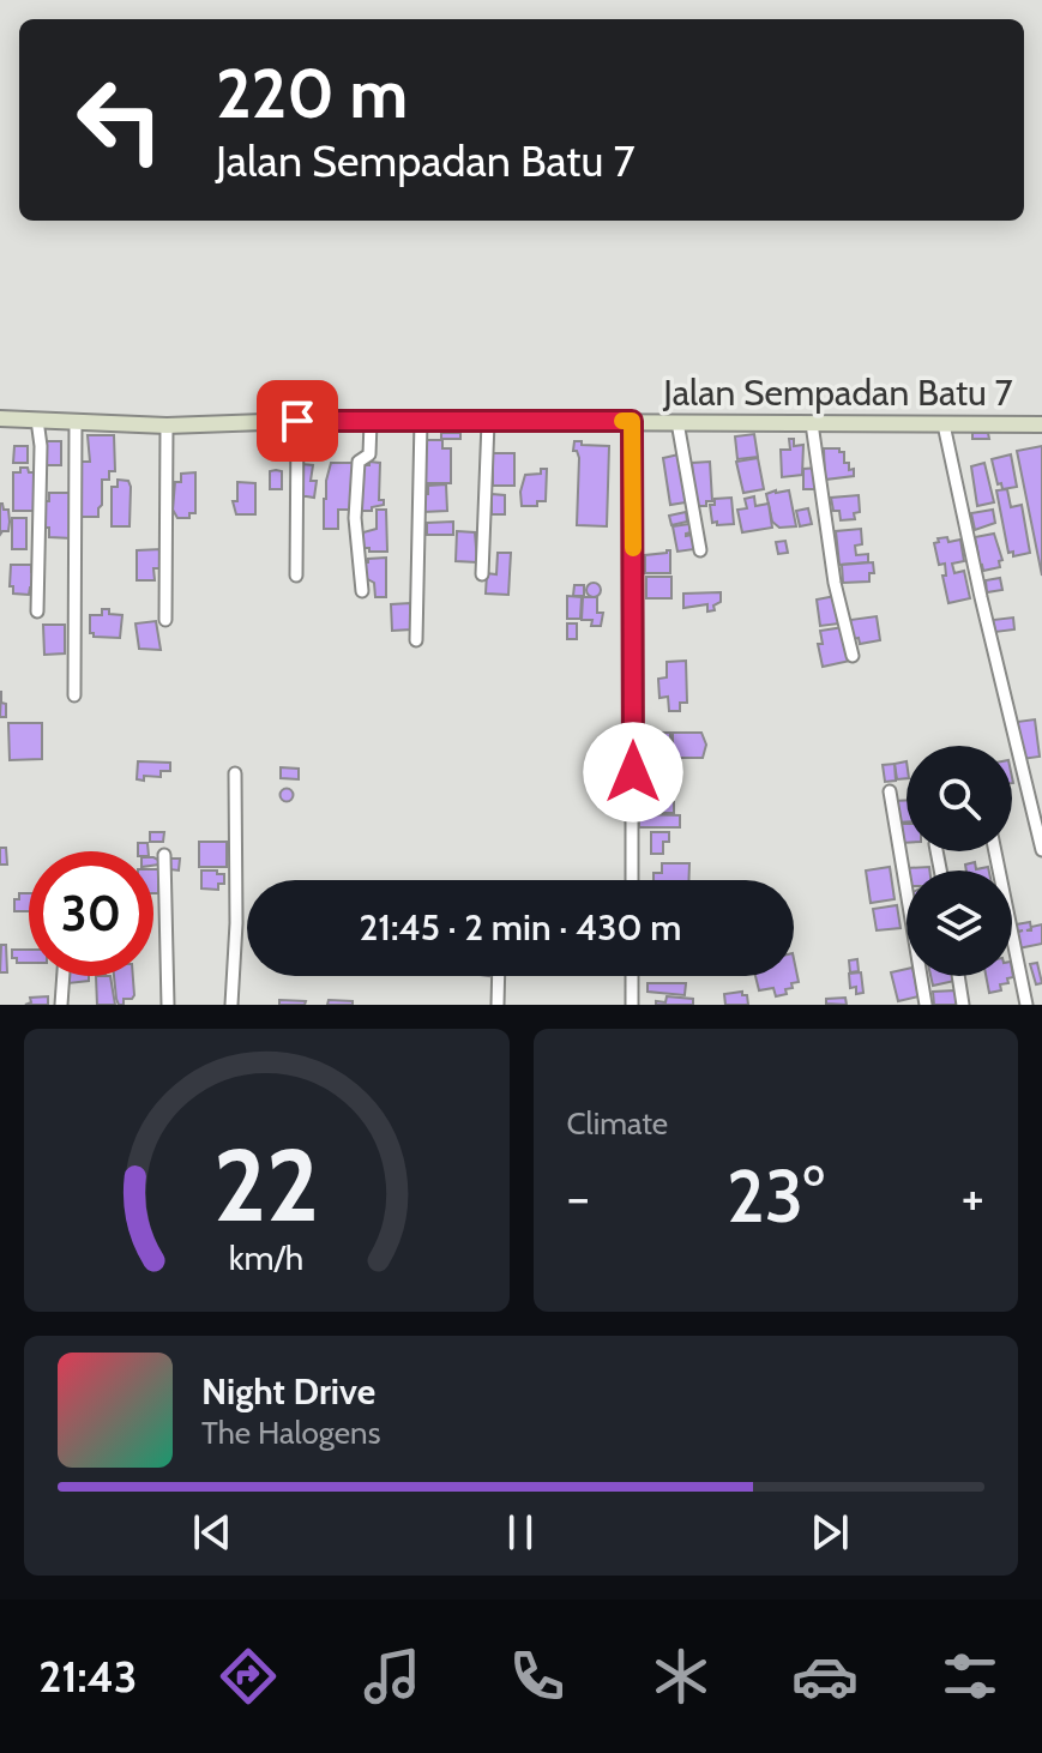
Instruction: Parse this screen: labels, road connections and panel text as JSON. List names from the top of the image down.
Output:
{
  "streets": {
    "street": ["Jalan Sempadan Batu 7"]
  },
  "page": {
    "turn": ["220 m", "Jalan Sempadan Batu 7"],
    "limit": "30",
    "trip": "21:45 · 2 min · 430 m",
    "tile": "Climate",
    "heat": ["−", "23°", "+"],
    "song": ["Night Drive", "The Halogens"],
    "tabs": "21:43",
    "gauge": ["22", "km/h"]
  }
}
